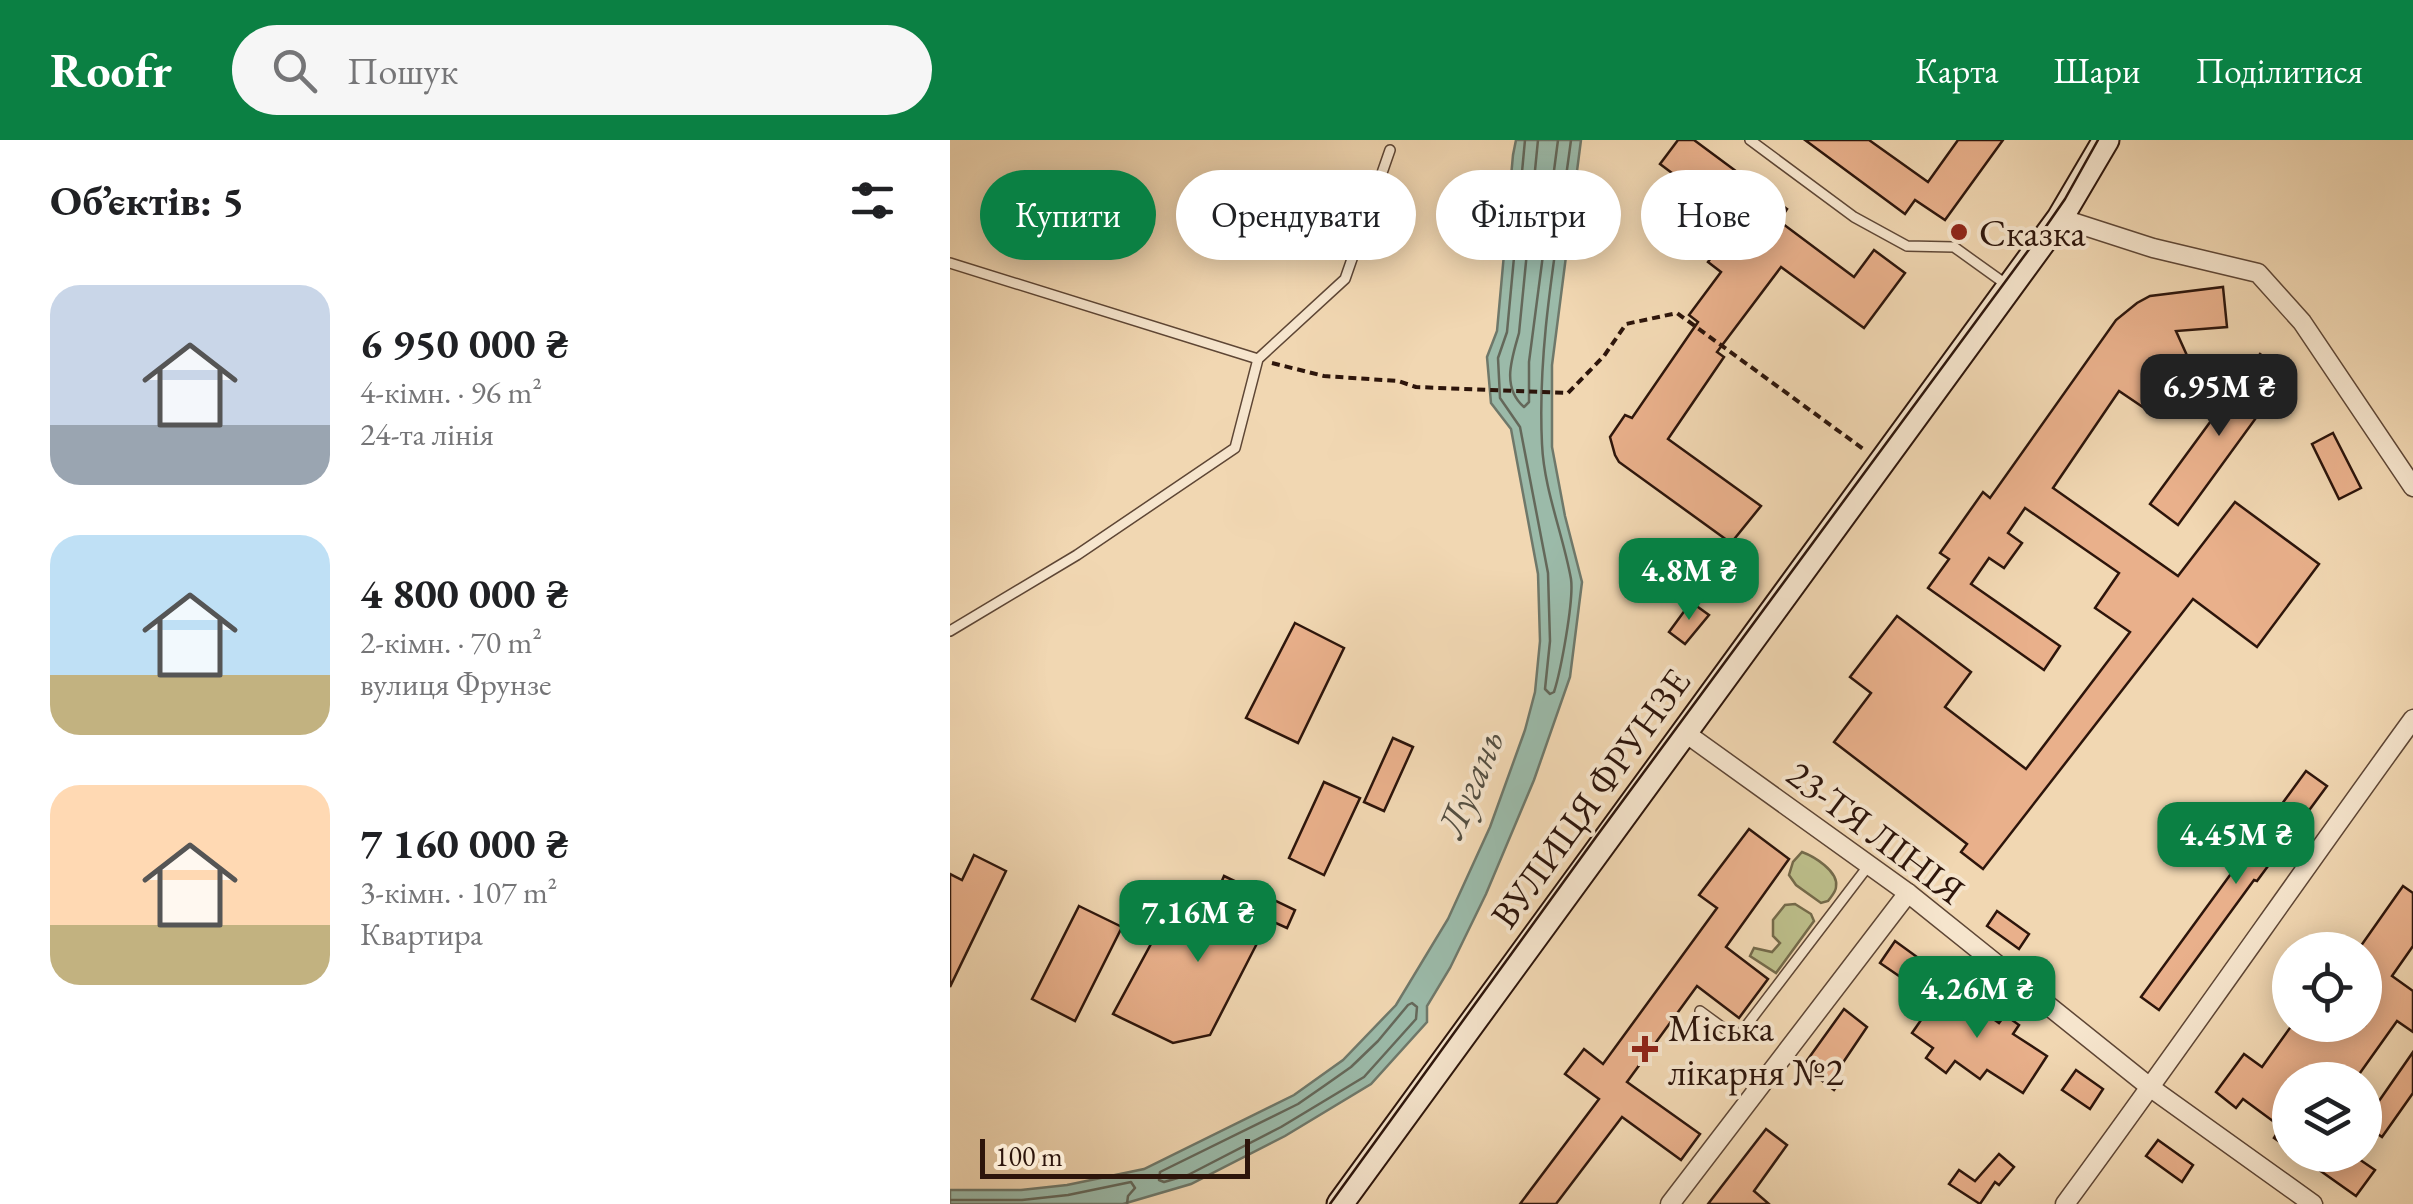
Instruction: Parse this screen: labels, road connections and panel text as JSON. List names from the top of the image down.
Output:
{
  "streets": {
    "street": ["ВУЛИЦЯ ФРУНЗЕ", "23-ТЯ ЛІНІЯ"]
  },
  "crossings": [
    ["ВУЛИЦЯ ФРУНЗЕ", "23-ТЯ ЛІНІЯ"]
  ],
  "water": ["Лугань"],
  "places": {
    "other": ["Сказка"],
    "health": ["Міська лікарня №2"]
  },
  "scale_bar": "100 m",
  "page": {
    "header": "Roofr",
    "search": "Пошук",
    "nav": ["Карта", "Шари", "Поділитися"],
    "heading": "Об’єктів: 5",
    "chip": [
      "Купити",
      "Орендувати",
      "Фільтри",
      "Нове"
    ],
    "list": [
      {
        "name": "6 950 000 ₴",
        "note": "4-кімн. · 96 m² · 24-та лінія"
      },
      {
        "name": "4 800 000 ₴",
        "note": "2-кімн. · 70 m² · вулиця Фрунзе"
      },
      {
        "name": "7 160 000 ₴",
        "note": "3-кімн. · 107 m² · Квартира"
      }
    ],
    "price": [
      "6.95M ₴",
      "4.8M ₴",
      "4.45M ₴",
      "7.16M ₴",
      "4.26M ₴"
    ],
    "scale": "100 m"
  }
}
